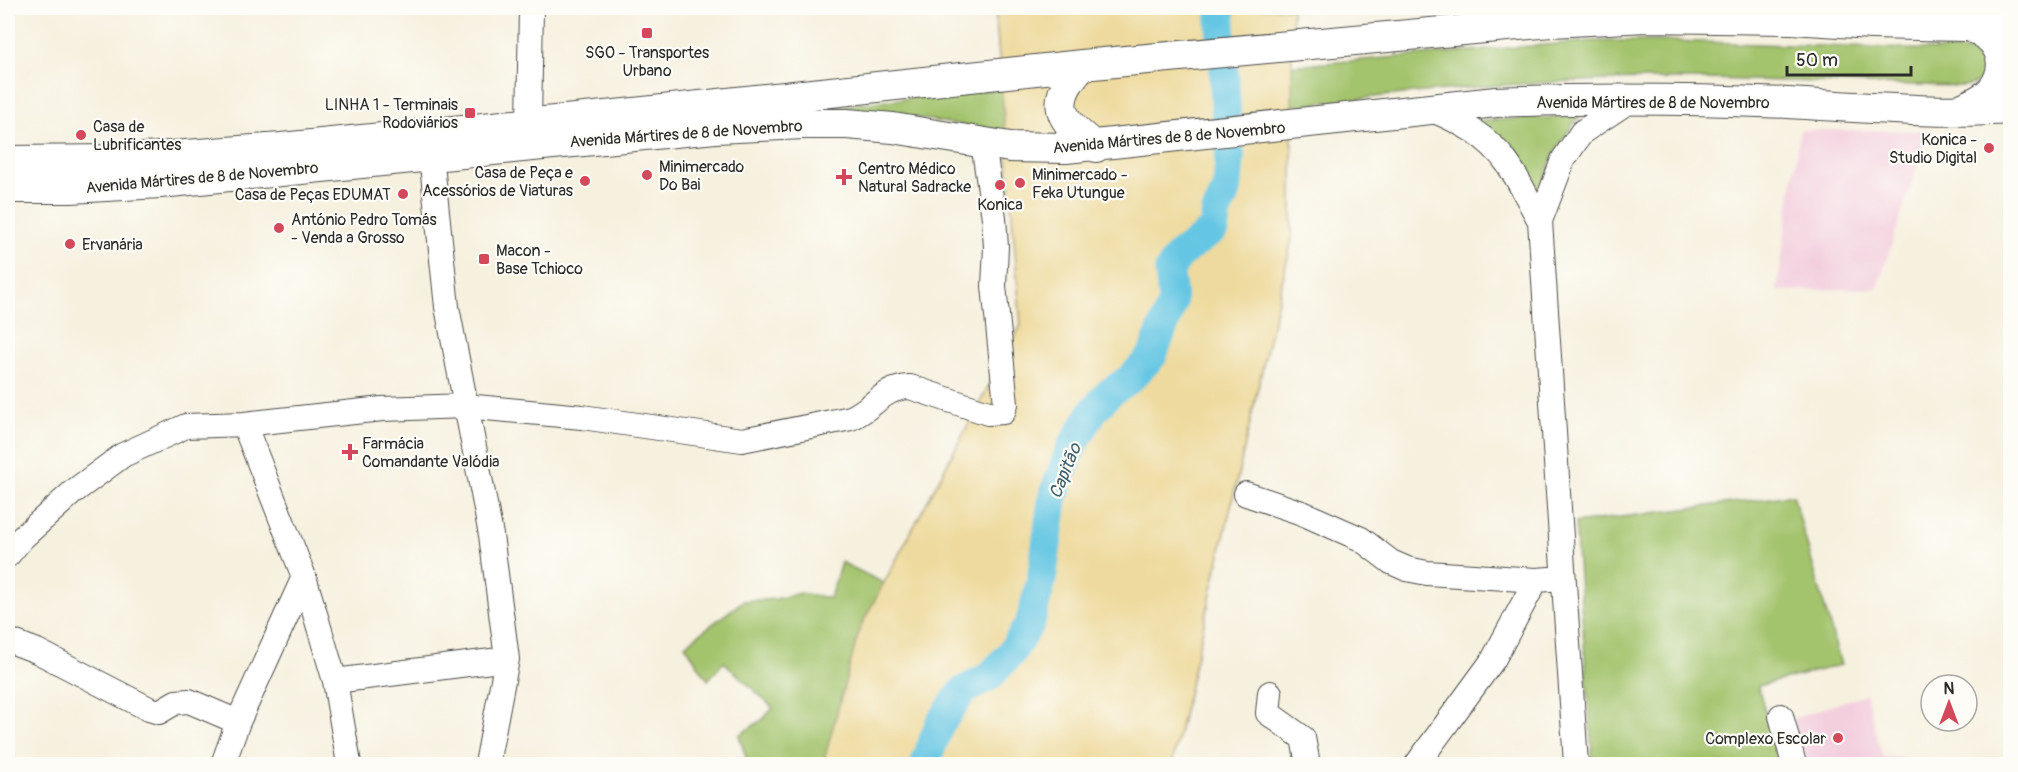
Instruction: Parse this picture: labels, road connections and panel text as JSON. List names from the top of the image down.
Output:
{
  "streets": {
    "main road": ["Avenida Mártires de 8 de Novembro"]
  },
  "water": ["Capitão"],
  "places": {
    "transit": ["SGO - Transportes Urbano", "LINHA 1 - Terminais Rodoviários", "Macon - Base Tchioco"],
    "other": [
      "Casa de Lubrificantes",
      "Konica - Studio Digital",
      "Minimercado Do Bai",
      "Casa de Peça e Acessórios de Viaturas",
      "Minimercado - Feka Utungue",
      "Konica",
      "Casa de Peças EDUMAT",
      "António Pedro Tomás - Venda a Grosso",
      "Ervanária",
      "Complexo Escolar"
    ],
    "health": ["Centro Médico Natural Sadracke", "Farmácia Comandante Valódia"]
  },
  "scale_bar": "50 m",
  "north": "top"
}
